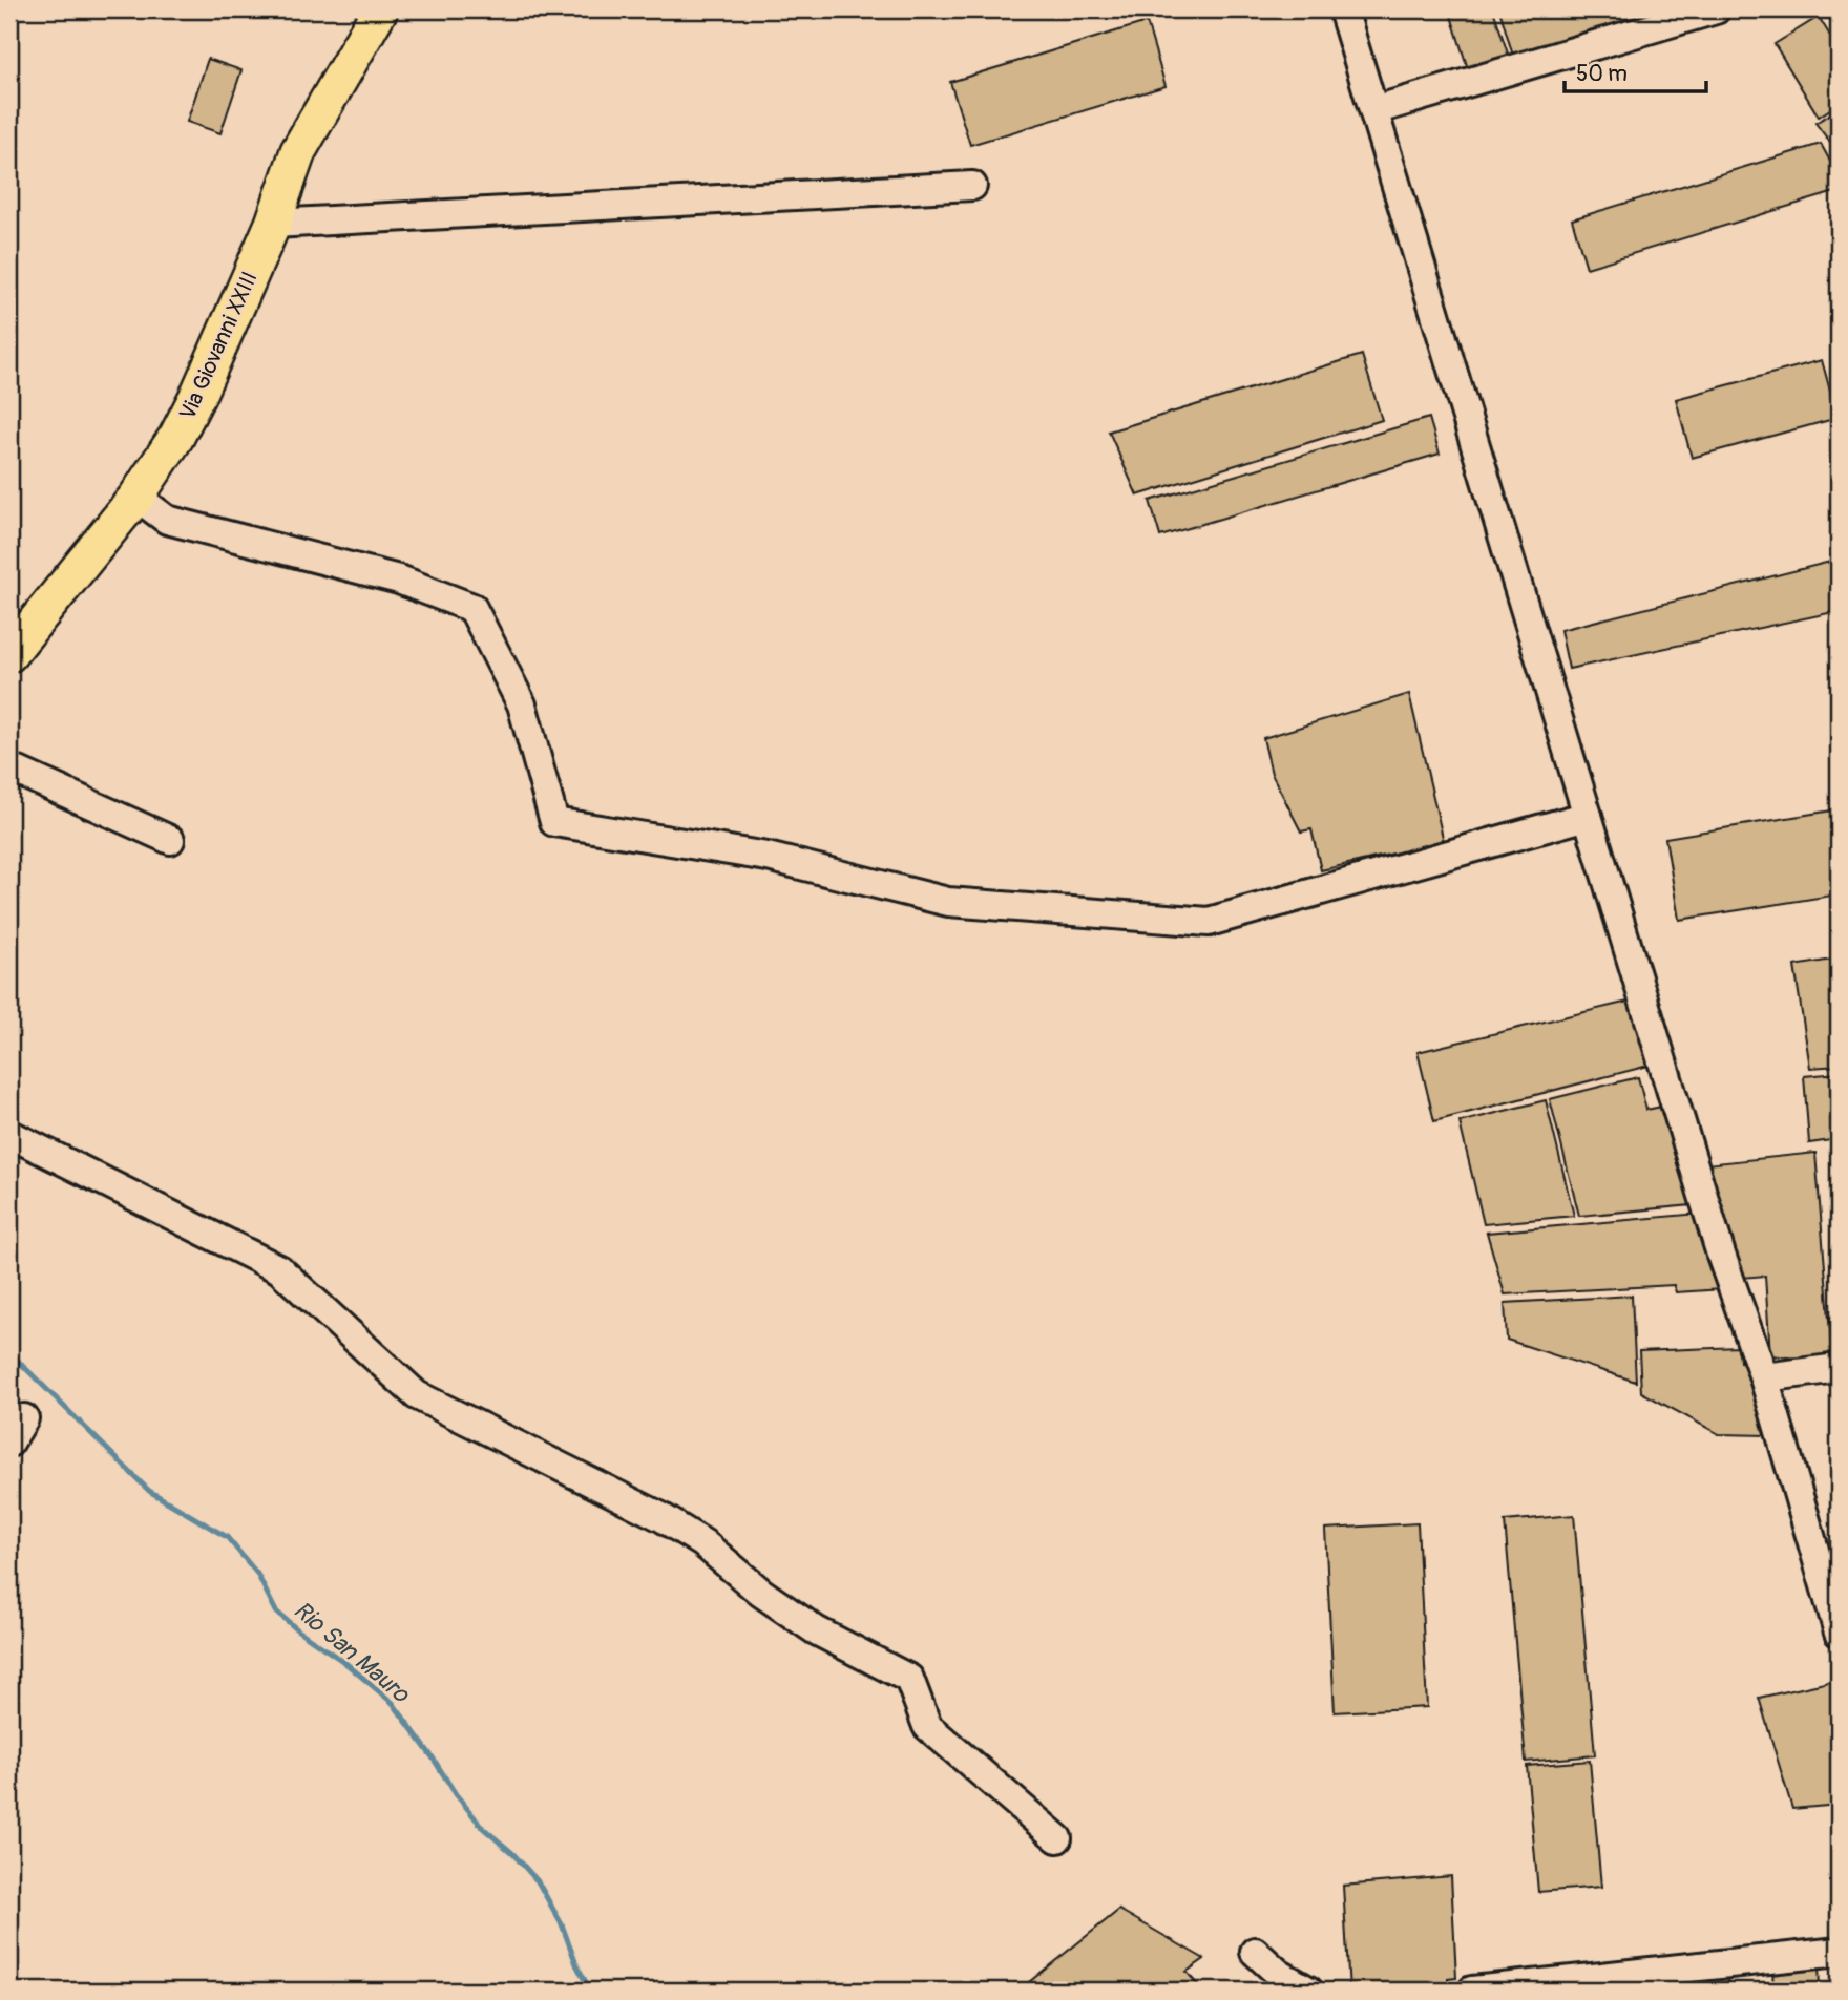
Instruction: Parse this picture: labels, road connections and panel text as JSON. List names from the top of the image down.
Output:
{
  "streets": {
    "main road": ["Via Giovanni XXIII"]
  },
  "water": ["Rio San Mauro"],
  "scale_bar": "50 m"
}
